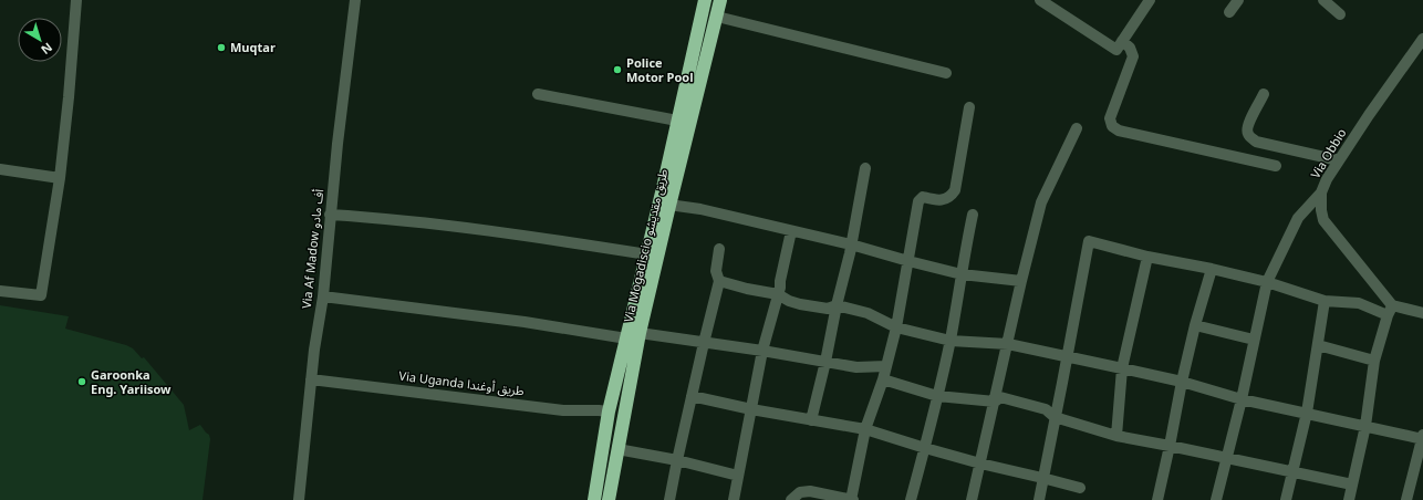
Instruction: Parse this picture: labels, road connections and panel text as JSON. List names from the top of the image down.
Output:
{
  "streets": {
    "highway": ["Via Mogadiscio طريق مقديشو"],
    "street": ["Via Obbio", "Via Af Madow أف مادو", "Via Uganda طريق أوغندا"]
  },
  "crossings": [
    ["Via Mogadiscio طريق مقديشو", "Via Uganda طريق أوغندا"],
    ["Via Af Madow أف مادو", "Via Uganda طريق أوغندا"]
  ],
  "places": ["Muqtar", "Police Motor Pool", "Garoonka Eng. Yariisow"],
  "north": "bottom right"
}
